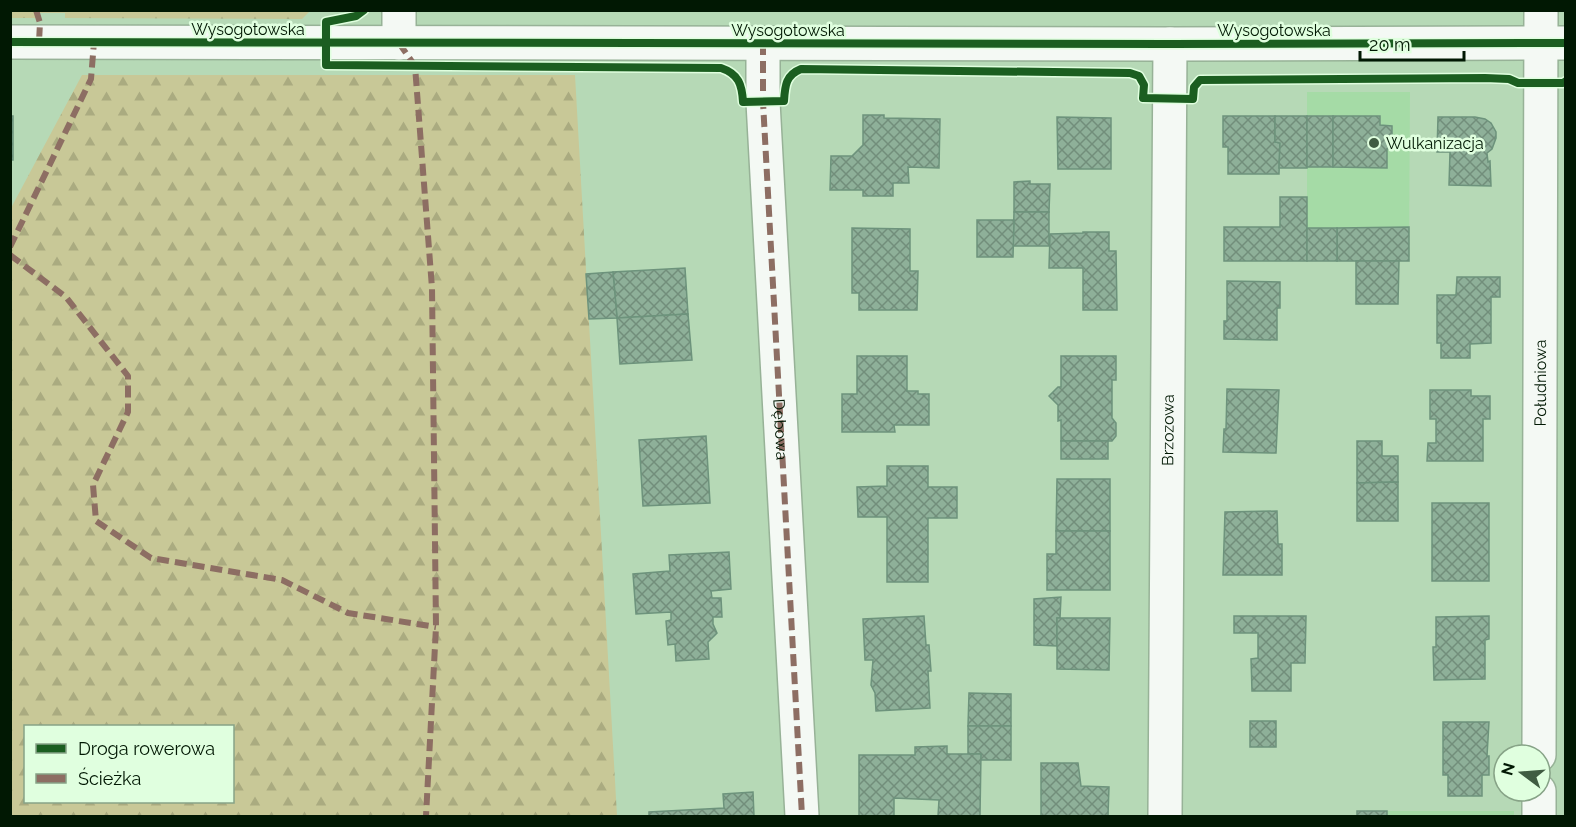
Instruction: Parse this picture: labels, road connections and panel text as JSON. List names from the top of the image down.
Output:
{
  "streets": {
    "street": [
      "Wysogotowska",
      "Południowa",
      "Dębowa",
      "Brzozowa"
    ]
  },
  "crossings": [
    ["Wysogotowska", "Południowa"],
    ["Wysogotowska", "Dębowa"],
    ["Wysogotowska", "Brzozowa"]
  ],
  "places": ["Wulkanizacja"],
  "legend": ["Droga rowerowa", "Ścieżka"],
  "scale_bar": "20 m",
  "north": "left"
}
